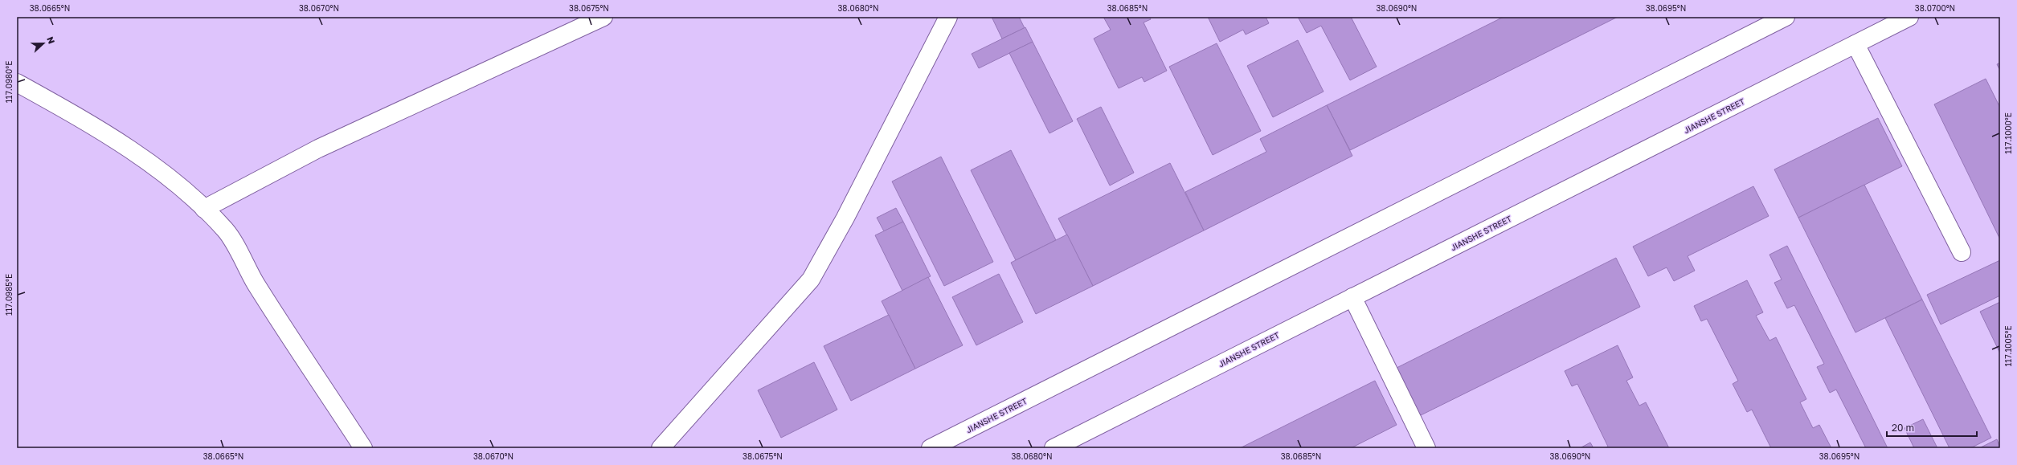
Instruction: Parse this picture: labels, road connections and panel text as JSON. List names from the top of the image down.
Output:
{
  "streets": {
    "main road": ["JIANSHE STREET"]
  },
  "scale_bar": "20 m",
  "north": "right",
  "coordinates": [
    "38.0665°N",
    "38.0670°N",
    "38.0675°N",
    "38.0680°N",
    "38.0685°N",
    "38.0690°N",
    "38.0695°N",
    "38.0700°N",
    "117.0980°E",
    "117.1000°E",
    "117.0985°E",
    "117.1005°E"
  ]
}
